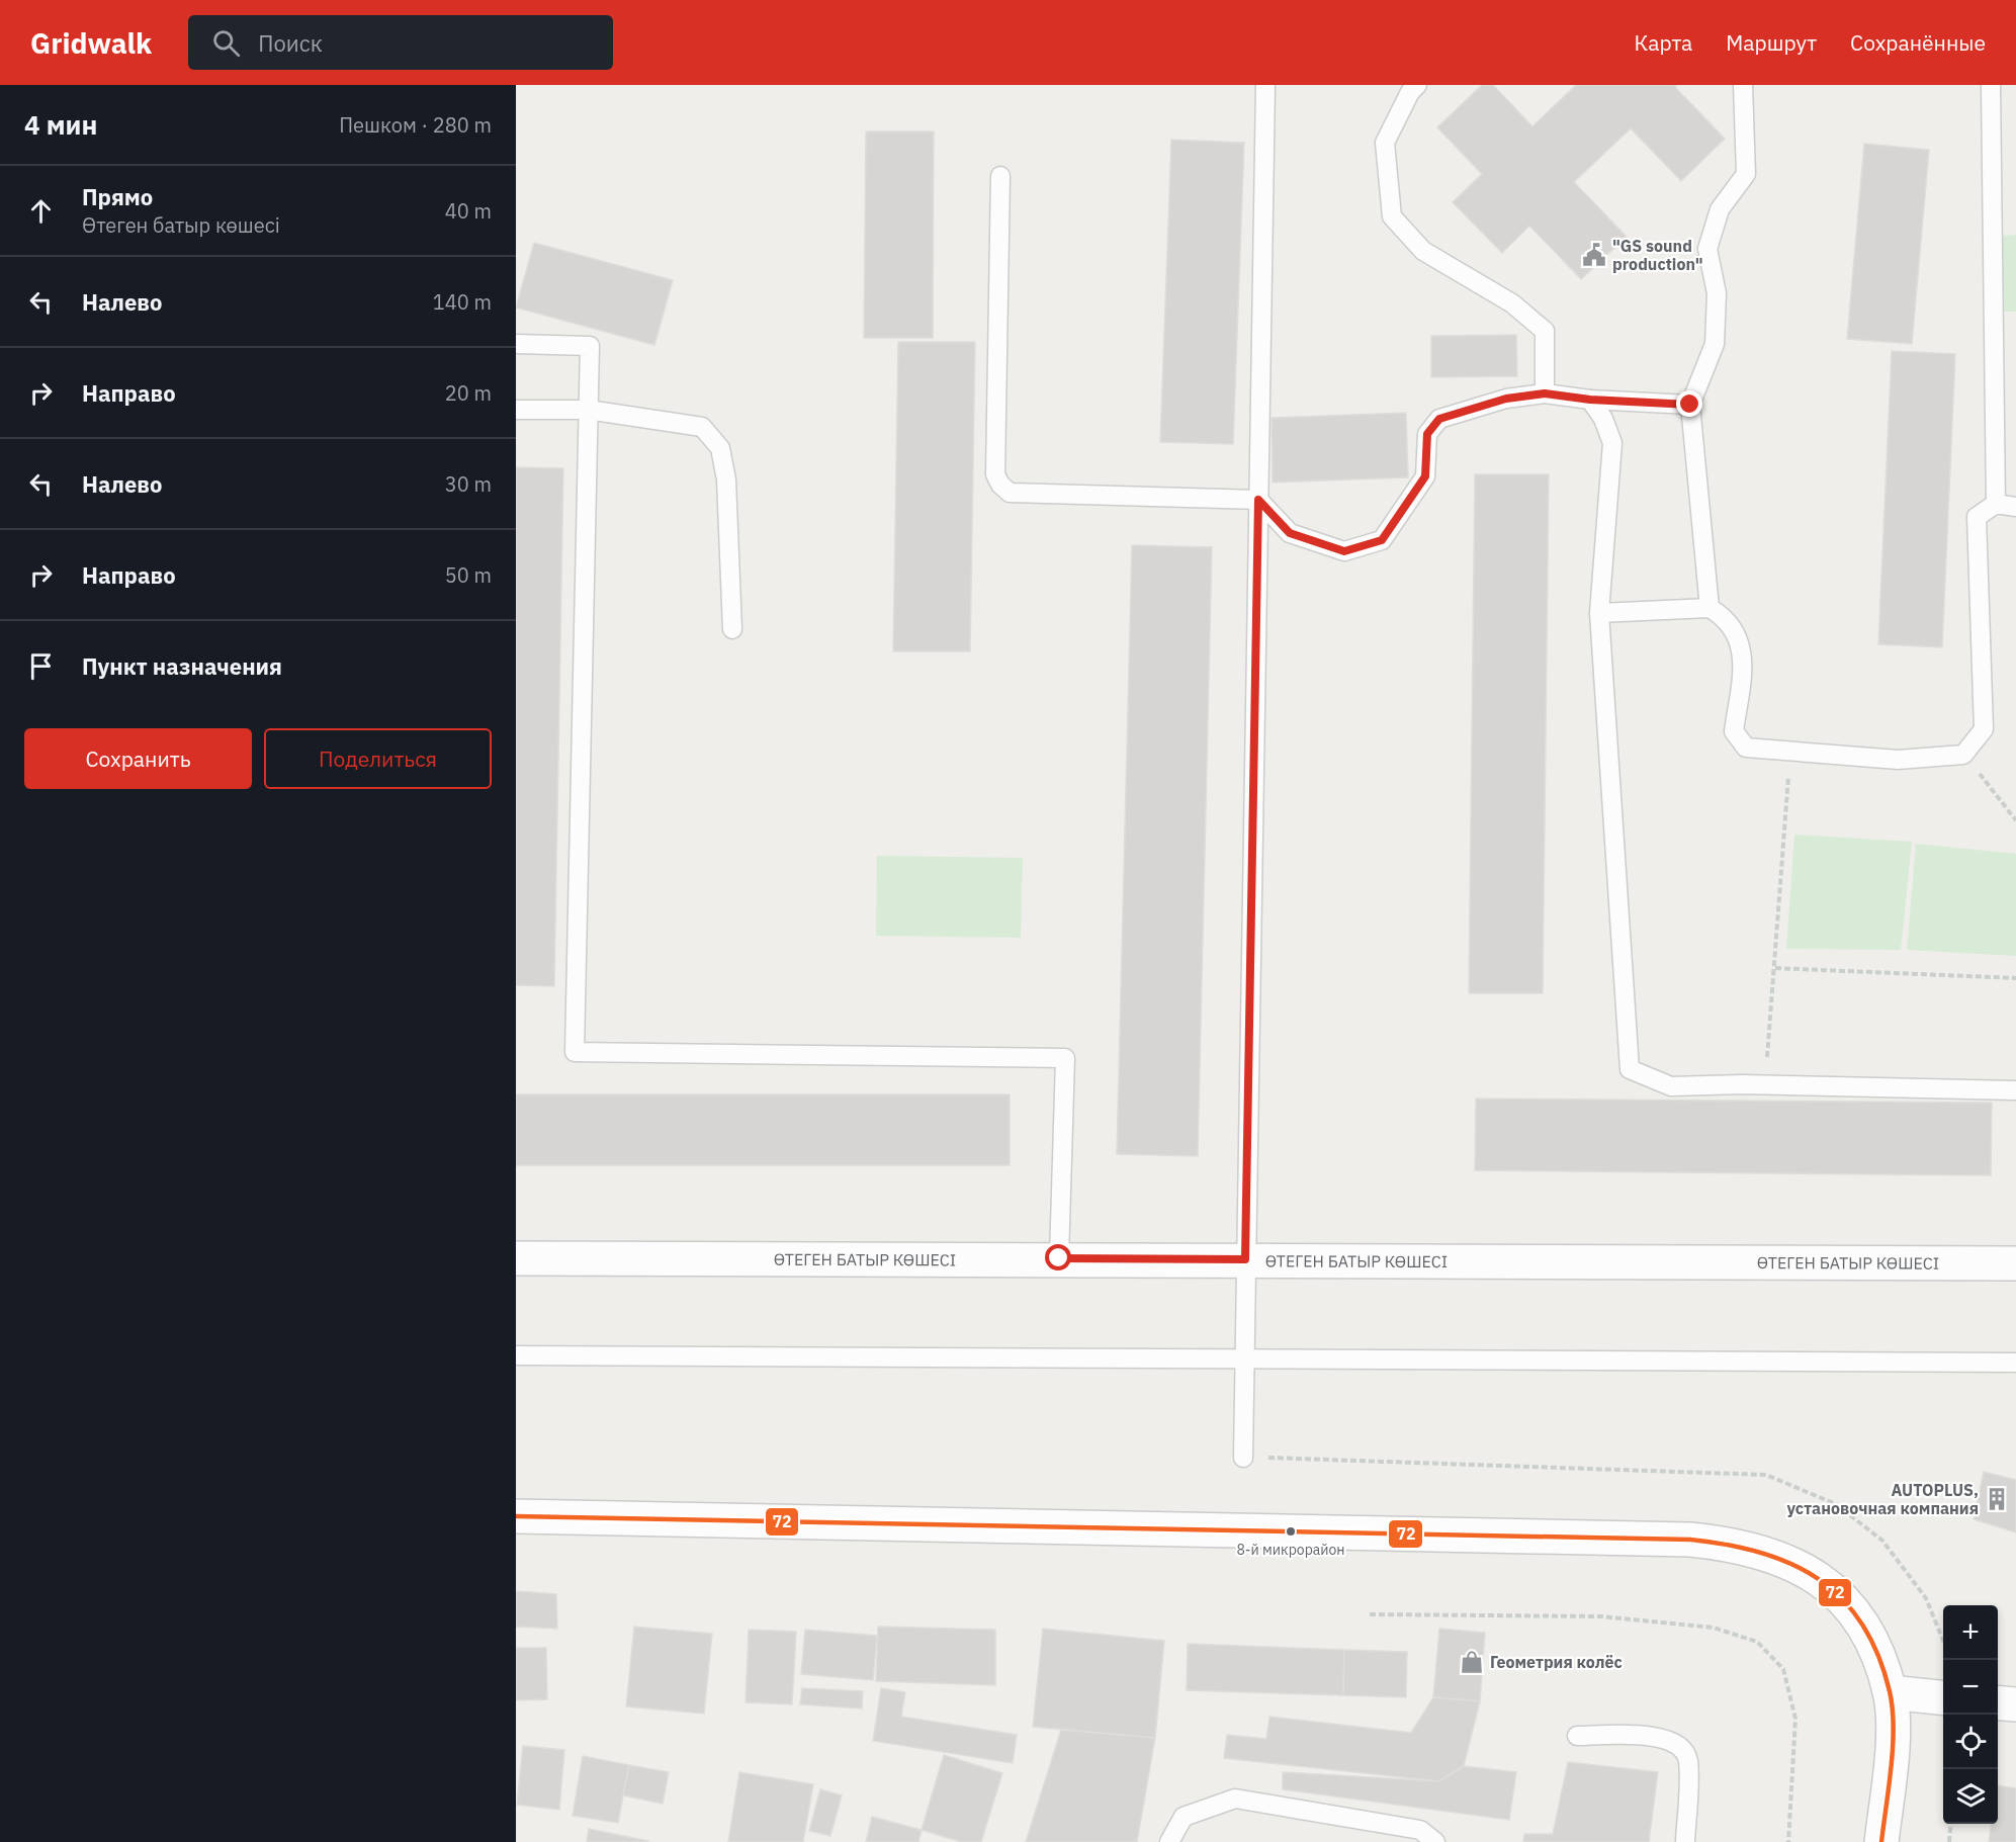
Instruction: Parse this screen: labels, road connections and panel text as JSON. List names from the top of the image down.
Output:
{
  "streets": {
    "main road": ["ӨТЕГЕН БАТЫР КӨШЕСІ"]
  },
  "places": {
    "public building": ["\"GS sound production\""],
    "building": ["AUTOPLUS, установочная компания"],
    "other": ["8-й микрорайон"],
    "shop": ["Геометрия колёс"]
  },
  "lines": ["transit line 72"],
  "page": {
    "header": "Gridwalk",
    "search": "Поиск",
    "nav": ["Карта", "Маршрут", "Сохранённые"],
    "heading": ["4 мин", "Пешком · 280 m"],
    "list": [
      ["Прямо", "Өтеген батыр көшесі", "40 m"],
      ["Налево", "140 m"],
      ["Направо", "20 m"],
      ["Налево", "30 m"],
      ["Направо", "50 m"],
      "Пункт назначения"
    ],
    "buttons": ["Сохранить", "Поделиться"],
    "map_buttons": ["+", "−"]
  }
}
